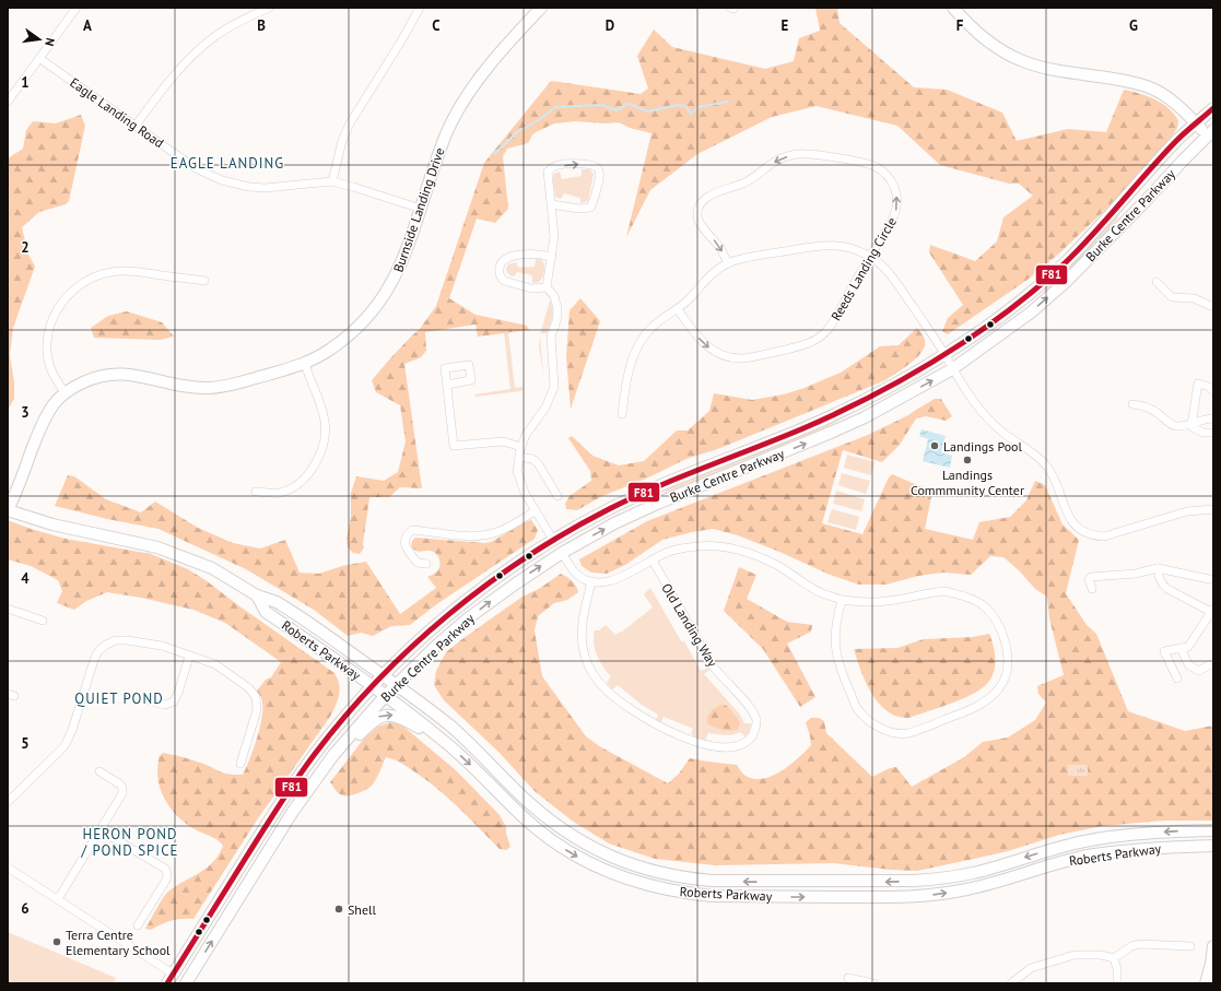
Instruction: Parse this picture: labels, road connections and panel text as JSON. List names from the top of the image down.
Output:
{
  "streets": {
    "main road": ["Burnside Landing Drive", "Burke Centre Parkway", "Roberts Parkway"],
    "street": ["Eagle Landing Road", "Reeds Landing Circle", "Old Landing Way"]
  },
  "crossings": [
    ["Eagle Landing Road", "Burnside Landing Drive"],
    ["Burnside Landing Drive", "Roberts Parkway"],
    ["Burke Centre Parkway", "Roberts Parkway"]
  ],
  "districts": ["EAGLE LANDING", "QUIET POND", "HERON POND / POND SPICE"],
  "places": [
    "Landings Pool",
    "Landings Commmunity Center",
    "Shell",
    "Terra Centre Elementary School"
  ],
  "lines": ["transit line F81"],
  "north": "right",
  "grid": {
    "columns": [
      "A",
      "B",
      "C",
      "D",
      "E",
      "F",
      "G"
    ],
    "rows": [
      "1",
      "2",
      "3",
      "4",
      "5",
      "6"
    ]
  }
}
